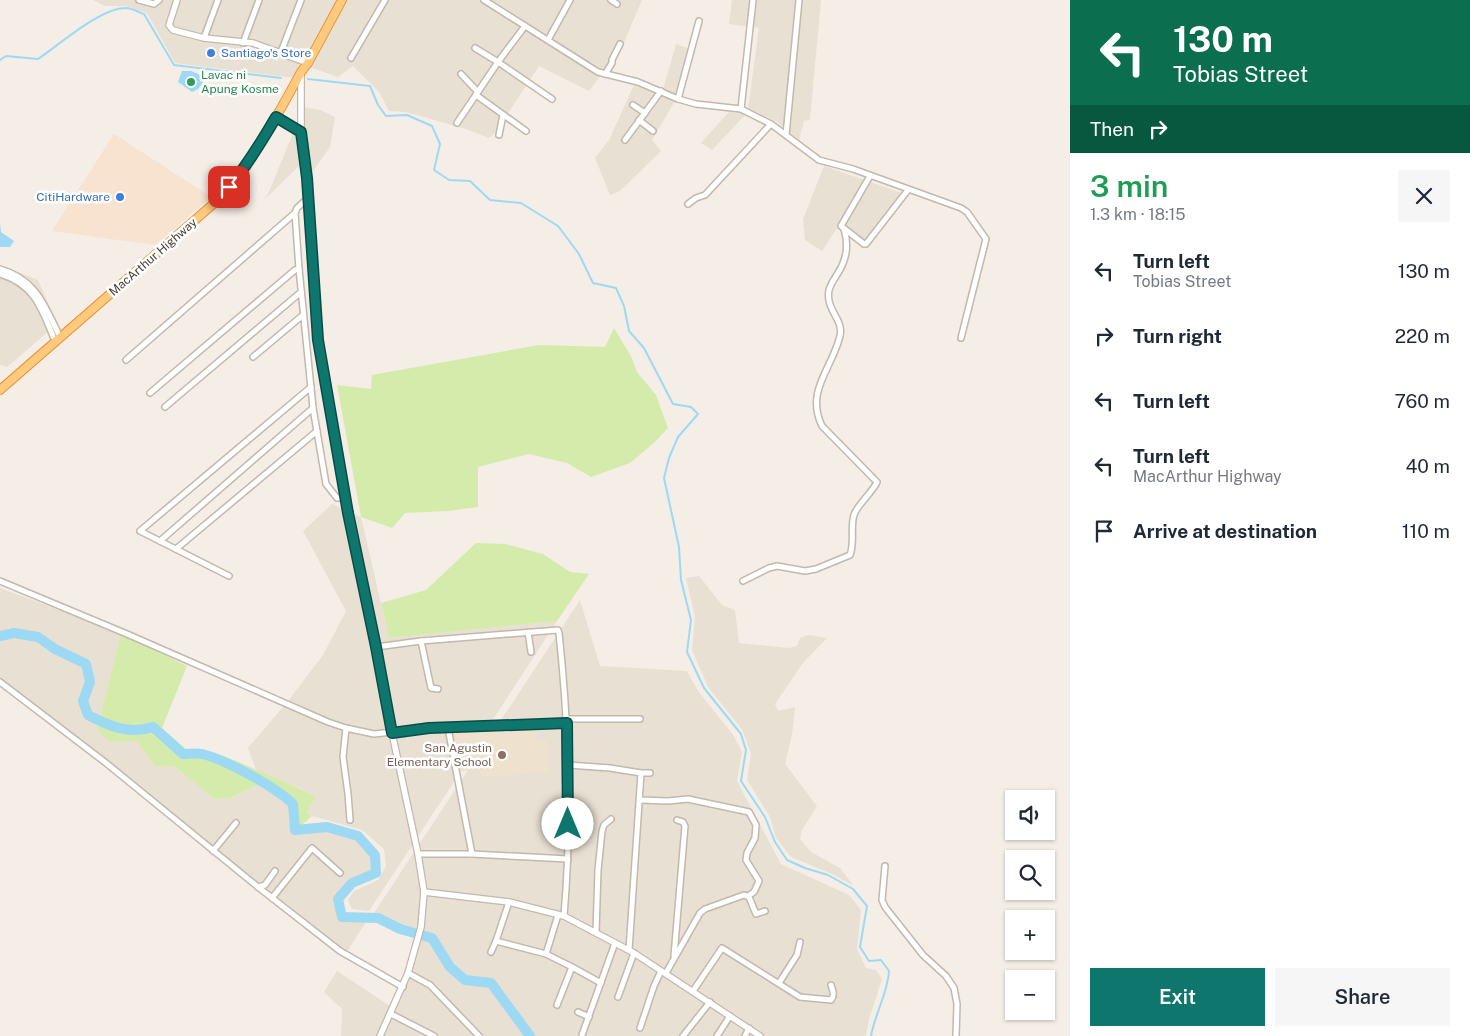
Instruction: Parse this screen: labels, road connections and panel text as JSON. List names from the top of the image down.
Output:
{
  "streets": {
    "highway": ["MacArthur Highway"]
  },
  "places": [
    "Santiago's Store",
    "Lavac ni Apung Kosme",
    "CitiHardware",
    "San Agustin Elementary School"
  ],
  "page": {
    "turn": ["130 m", "Tobias Street"],
    "then": "Then",
    "heading": ["3 min", "1.3 km · 18:15"],
    "list": [
      {
        "name": "Turn left",
        "note": "Tobias Street",
        "value": "130 m"
      },
      {
        "name": "Turn right",
        "value": "220 m"
      },
      {
        "name": "Turn left",
        "value": "760 m"
      },
      {
        "name": "Turn left",
        "note": "MacArthur Highway",
        "value": "40 m"
      },
      {
        "name": "Arrive at destination",
        "value": "110 m"
      }
    ],
    "map_buttons": ["+", "−"],
    "buttons": ["Exit", "Share"]
  }
}
